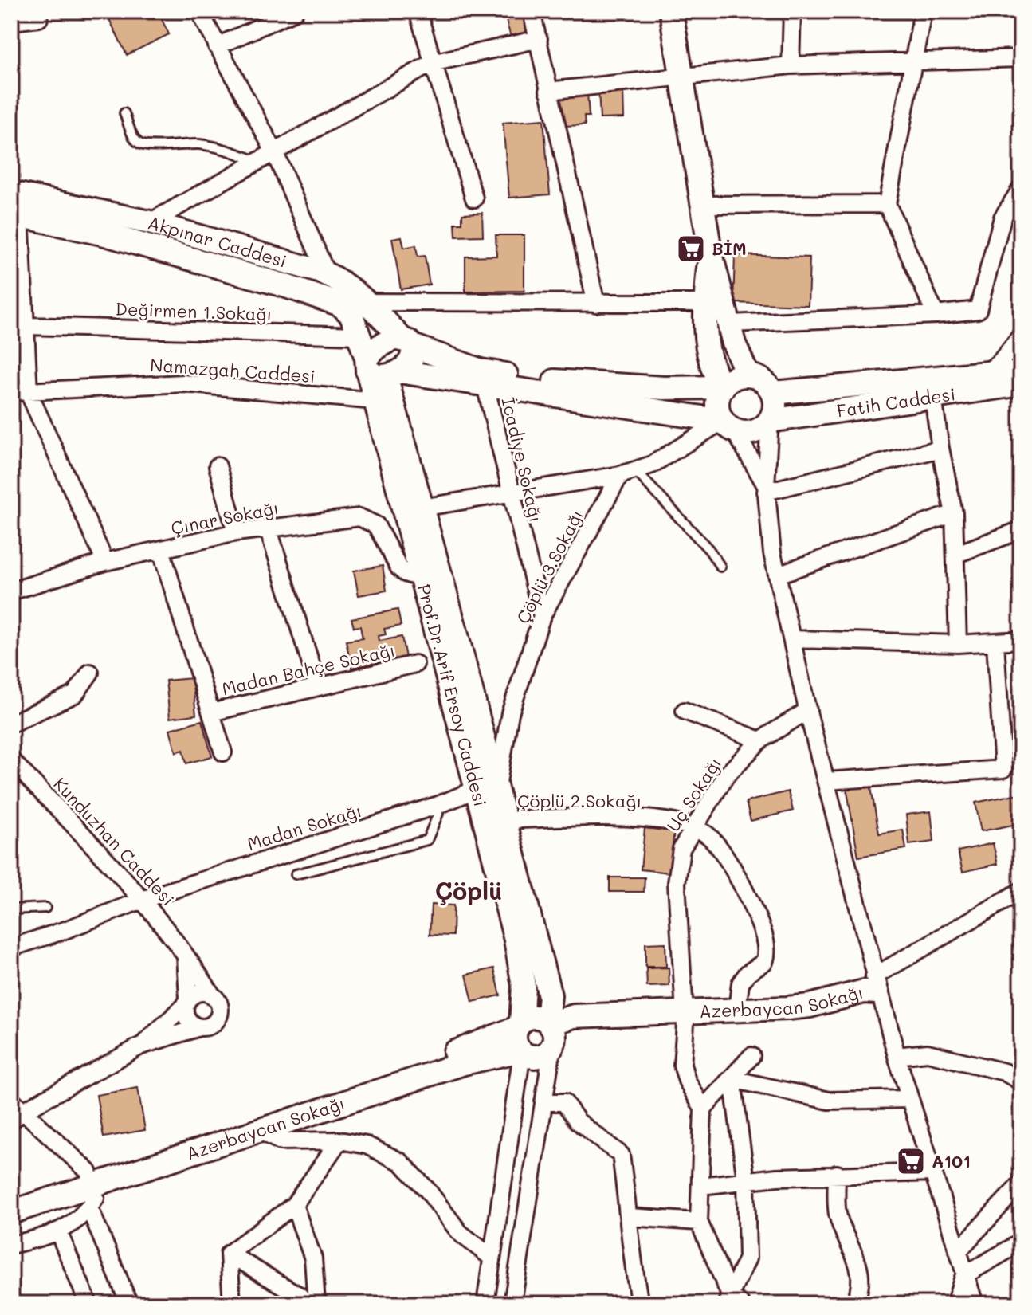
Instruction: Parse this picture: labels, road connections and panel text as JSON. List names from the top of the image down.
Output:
{
  "streets": {
    "street": [
      "Akpınar Caddesi",
      "Değirmen 1.Sokağı",
      "Namazgah Caddesi",
      "Fatih Caddesi",
      "İcadiye Sokağı",
      "Çınar Sokağı",
      "Çöplü 3.Sokağı",
      "Madan Bahçe Sokağı",
      "Prof.Dr.Arif Ersoy Caddesi",
      "Uç Sokağı",
      "Çöplü 2.Sokağı",
      "Madan Sokağı",
      "Kunduzhan Caddesi",
      "Azerbaycan Sokağı"
    ]
  },
  "crossings": [
    ["Akpınar Caddesi", "Değirmen 1.Sokağı"],
    ["Akpınar Caddesi", "Fatih Caddesi"],
    ["Akpınar Caddesi", "Prof.Dr.Arif Ersoy Caddesi"],
    ["Namazgah Caddesi", "Prof.Dr.Arif Ersoy Caddesi"],
    ["İcadiye Sokağı", "Çöplü 3.Sokağı"],
    ["Çınar Sokağı", "Madan Bahçe Sokağı"],
    ["Çınar Sokağı", "Prof.Dr.Arif Ersoy Caddesi"],
    ["Çöplü 3.Sokağı", "Prof.Dr.Arif Ersoy Caddesi"],
    ["Prof.Dr.Arif Ersoy Caddesi", "Çöplü 2.Sokağı"],
    ["Prof.Dr.Arif Ersoy Caddesi", "Madan Sokağı"],
    ["Prof.Dr.Arif Ersoy Caddesi", "Azerbaycan Sokağı"],
    ["Uç Sokağı", "Çöplü 2.Sokağı"],
    ["Uç Sokağı", "Azerbaycan Sokağı"],
    ["Madan Sokağı", "Kunduzhan Caddesi"]
  ],
  "districts": ["Çöplü"],
  "places": {
    "supermarket": ["BİM", "A101"]
  }
}
